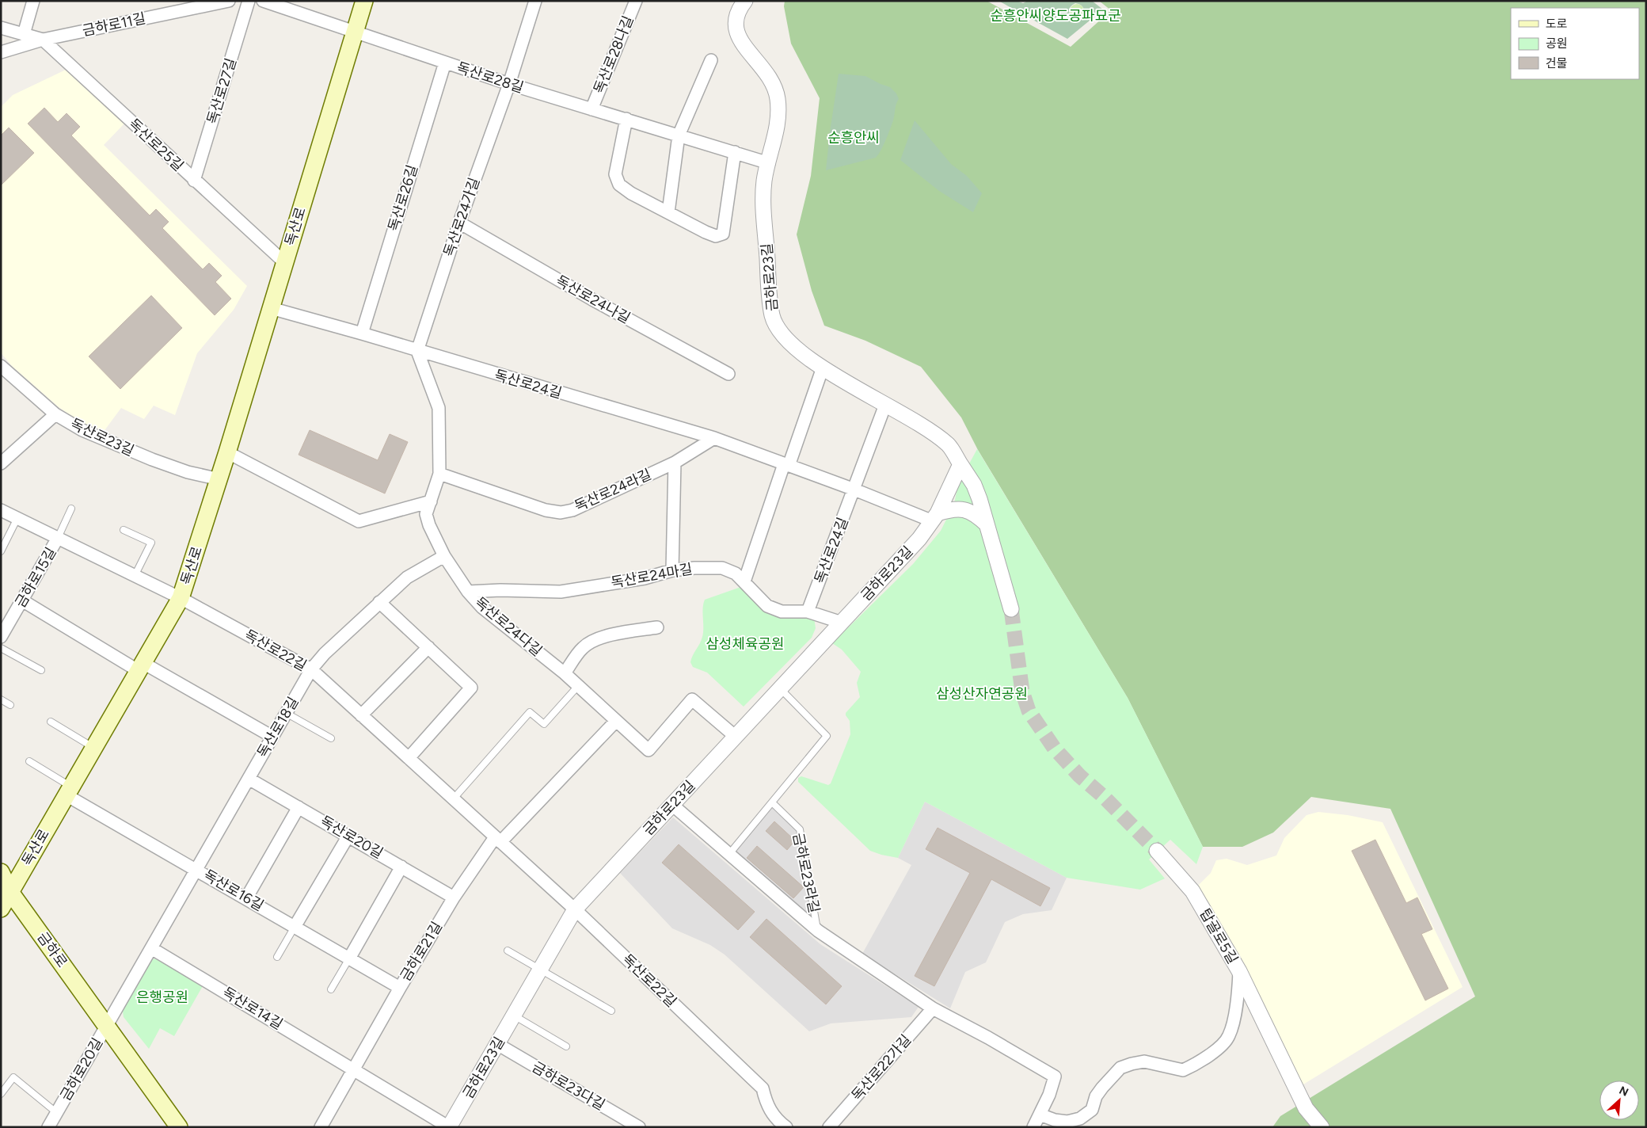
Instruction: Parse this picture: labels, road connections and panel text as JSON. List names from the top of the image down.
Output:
{
  "streets": {
    "main road": ["독산로", "금하로"],
    "street": [
      "금하로11길",
      "독산로28나길",
      "독산로28길",
      "독산로27길",
      "독산로25길",
      "독산로26길",
      "독산로24가길",
      "금하로23길",
      "독산로24나길",
      "독산로24길",
      "독산로23길",
      "독산로24라길",
      "독산로24마길",
      "금하로15길",
      "독산로24다길",
      "독산로22길",
      "독산로18길",
      "독산로20길",
      "금하로23라길",
      "독산로16길",
      "탑골로5길",
      "금하로21길",
      "독산로14길",
      "독산로22가길",
      "금하로20길",
      "금하로23다길"
    ]
  },
  "crossings": [
    ["금하로11길", "독산로25길"],
    ["독산로28나길", "독산로28길"],
    ["독산로28길", "독산로26길"],
    ["독산로28길", "독산로24가길"],
    ["독산로28길", "독산로"],
    ["독산로28길", "금하로23길"],
    ["독산로27길", "독산로25길"],
    ["독산로25길", "독산로"],
    ["독산로26길", "독산로24길"],
    ["독산로24가길", "독산로24나길"],
    ["독산로24가길", "독산로24길"],
    ["독산로24가길", "독산로24다길"],
    ["독산로", "독산로24길"],
    ["독산로", "독산로23길"],
    ["독산로", "독산로22길"],
    ["독산로", "독산로16길"],
    ["독산로", "금하로"],
    ["금하로23길", "독산로24길"],
    ["금하로23길", "독산로24마길"],
    ["금하로23길", "독산로24다길"],
    ["금하로23길", "독산로22길"],
    ["금하로23길", "금하로23라길"],
    ["금하로23길", "금하로23다길"],
    ["독산로24길", "독산로24라길"],
    ["독산로24길", "독산로24마길"],
    ["독산로24길", "독산로24다길"],
    ["독산로24라길", "독산로24다길"],
    ["독산로24마길", "독산로24다길"],
    ["금하로15길", "독산로22길"],
    ["독산로24다길", "독산로18길"],
    ["독산로22길", "독산로18길"],
    ["독산로22길", "금하로21길"],
    ["독산로18길", "독산로20길"],
    ["독산로18길", "독산로16길"],
    ["독산로20길", "금하로21길"],
    ["금하로23라길", "독산로22가길"],
    ["독산로16길", "금하로21길"],
    ["금하로", "금하로20길"],
    ["금하로21길", "독산로14길"]
  ],
  "parks": [
    "순흥안씨양도공파묘군",
    "순흥안씨",
    "삼성체육공원",
    "삼성산자연공원",
    "은행공원"
  ],
  "legend": ["도로", "공원", "건물"],
  "north": "top right"
}
